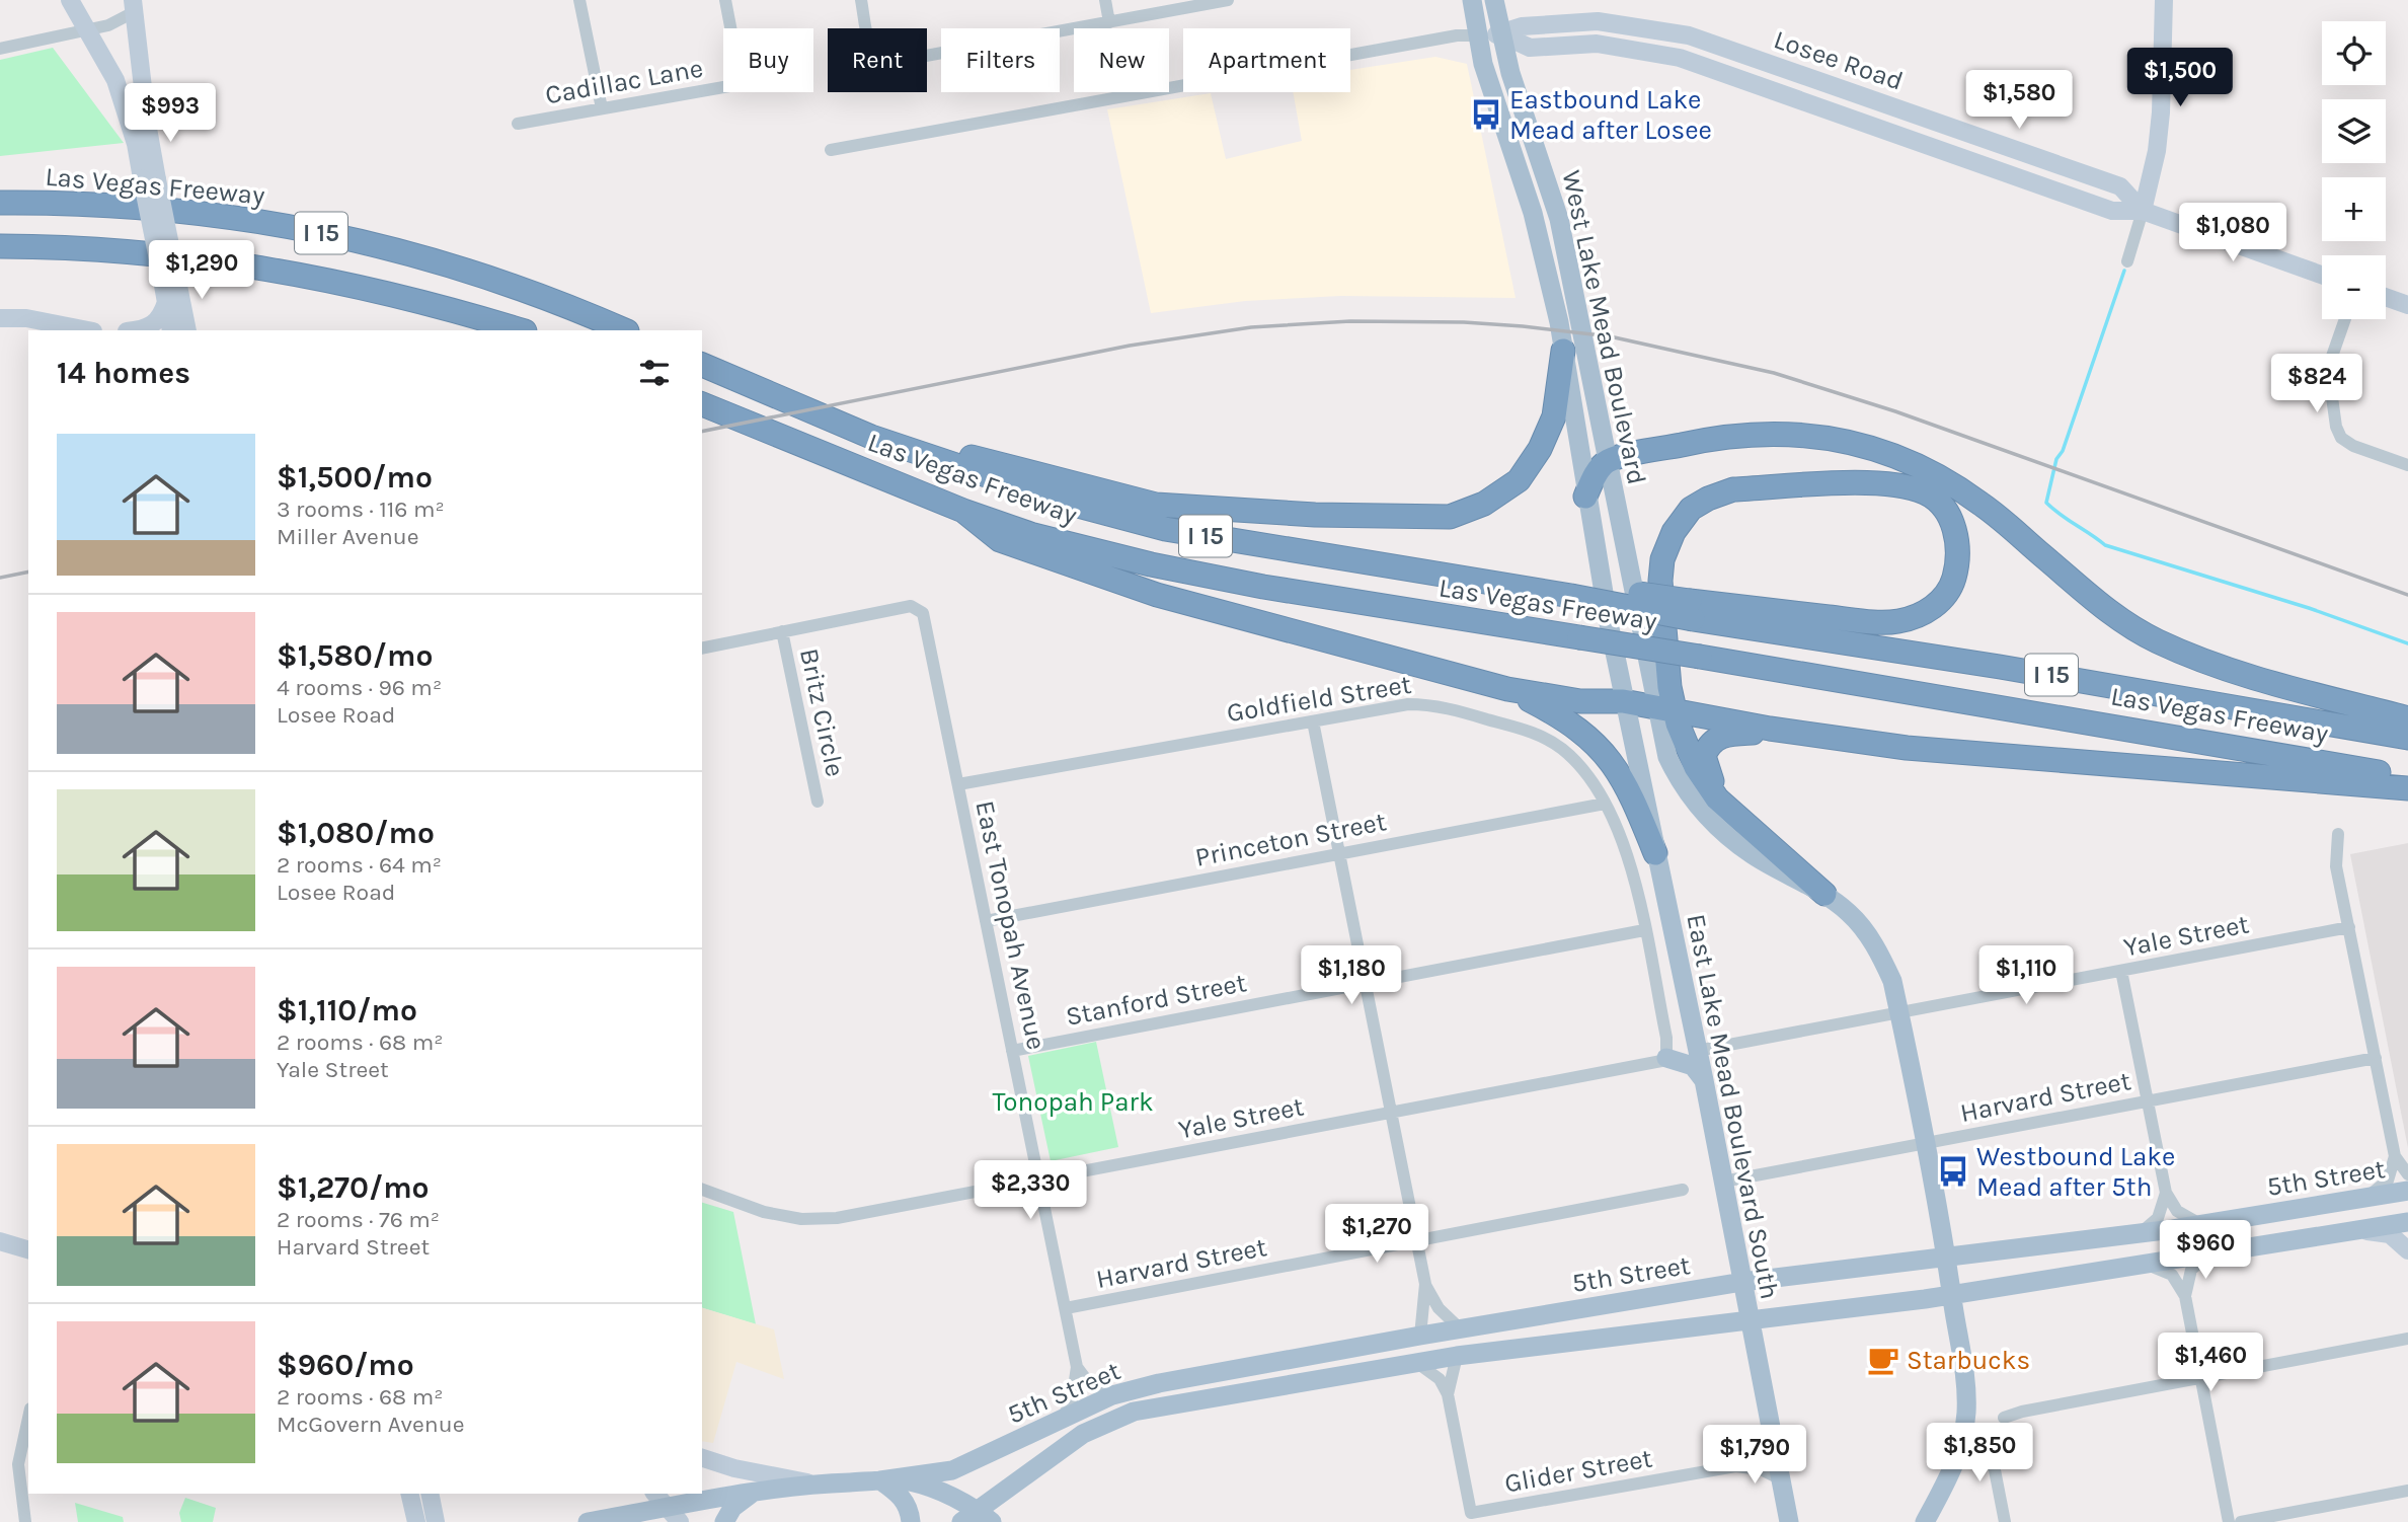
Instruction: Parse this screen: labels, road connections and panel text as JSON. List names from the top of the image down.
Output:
{
  "streets": {
    "highway": ["Las Vegas Freeway", "I 15"],
    "main road": [
      "Losee Road",
      "West Lake Mead Boulevard",
      "East Lake Mead Boulevard South",
      "5th Street"
    ],
    "street": [
      "Cadillac Lane",
      "Goldfield Street",
      "Britz Circle",
      "Princeton Street",
      "East Tonopah Avenue",
      "Yale Street",
      "Stanford Street",
      "Harvard Street",
      "Glider Street"
    ]
  },
  "crossings": [
    ["Losee Road", "West Lake Mead Boulevard"],
    ["West Lake Mead Boulevard", "Yale Street"],
    ["West Lake Mead Boulevard", "Harvard Street"],
    ["West Lake Mead Boulevard", "East Lake Mead Boulevard South"],
    ["West Lake Mead Boulevard", "5th Street"],
    ["Goldfield Street", "Princeton Street"],
    ["Goldfield Street", "East Tonopah Avenue"],
    ["Goldfield Street", "Yale Street"],
    ["Goldfield Street", "Stanford Street"],
    ["Britz Circle", "East Tonopah Avenue"],
    ["Princeton Street", "East Tonopah Avenue"],
    ["East Tonopah Avenue", "Yale Street"],
    ["East Tonopah Avenue", "Stanford Street"],
    ["East Tonopah Avenue", "Harvard Street"],
    ["East Tonopah Avenue", "5th Street"],
    ["Yale Street", "East Lake Mead Boulevard South"],
    ["Harvard Street", "East Lake Mead Boulevard South"],
    ["East Lake Mead Boulevard South", "5th Street"],
    ["East Lake Mead Boulevard South", "Glider Street"]
  ],
  "parks": ["Tonopah Park"],
  "places": {
    "bus stop": ["Eastbound Lake Mead after Losee", "Westbound Lake Mead after 5th"],
    "cafe": ["Starbucks"]
  },
  "page": {
    "map_buttons": ["+", "−"],
    "chip": [
      "Buy",
      "Rent",
      "Filters",
      "New",
      "Apartment"
    ],
    "price": [
      "$1,500",
      "$1,580",
      "$993",
      "$1,080",
      "$1,290",
      "$824",
      "$1,180",
      "$1,110",
      "$2,330",
      "$1,270",
      "$960",
      "$1,460",
      "$1,850",
      "$1,790"
    ],
    "heading": "14 homes",
    "list": [
      {
        "name": "$1,500/mo",
        "note": "3 rooms · 116 m² · Miller Avenue"
      },
      {
        "name": "$1,580/mo",
        "note": "4 rooms · 96 m² · Losee Road"
      },
      {
        "name": "$1,080/mo",
        "note": "2 rooms · 64 m² · Losee Road"
      },
      {
        "name": "$1,110/mo",
        "note": "2 rooms · 68 m² · Yale Street"
      },
      {
        "name": "$1,270/mo",
        "note": "2 rooms · 76 m² · Harvard Street"
      },
      {
        "name": "$960/mo",
        "note": "2 rooms · 68 m² · McGovern Avenue"
      }
    ]
  }
}
